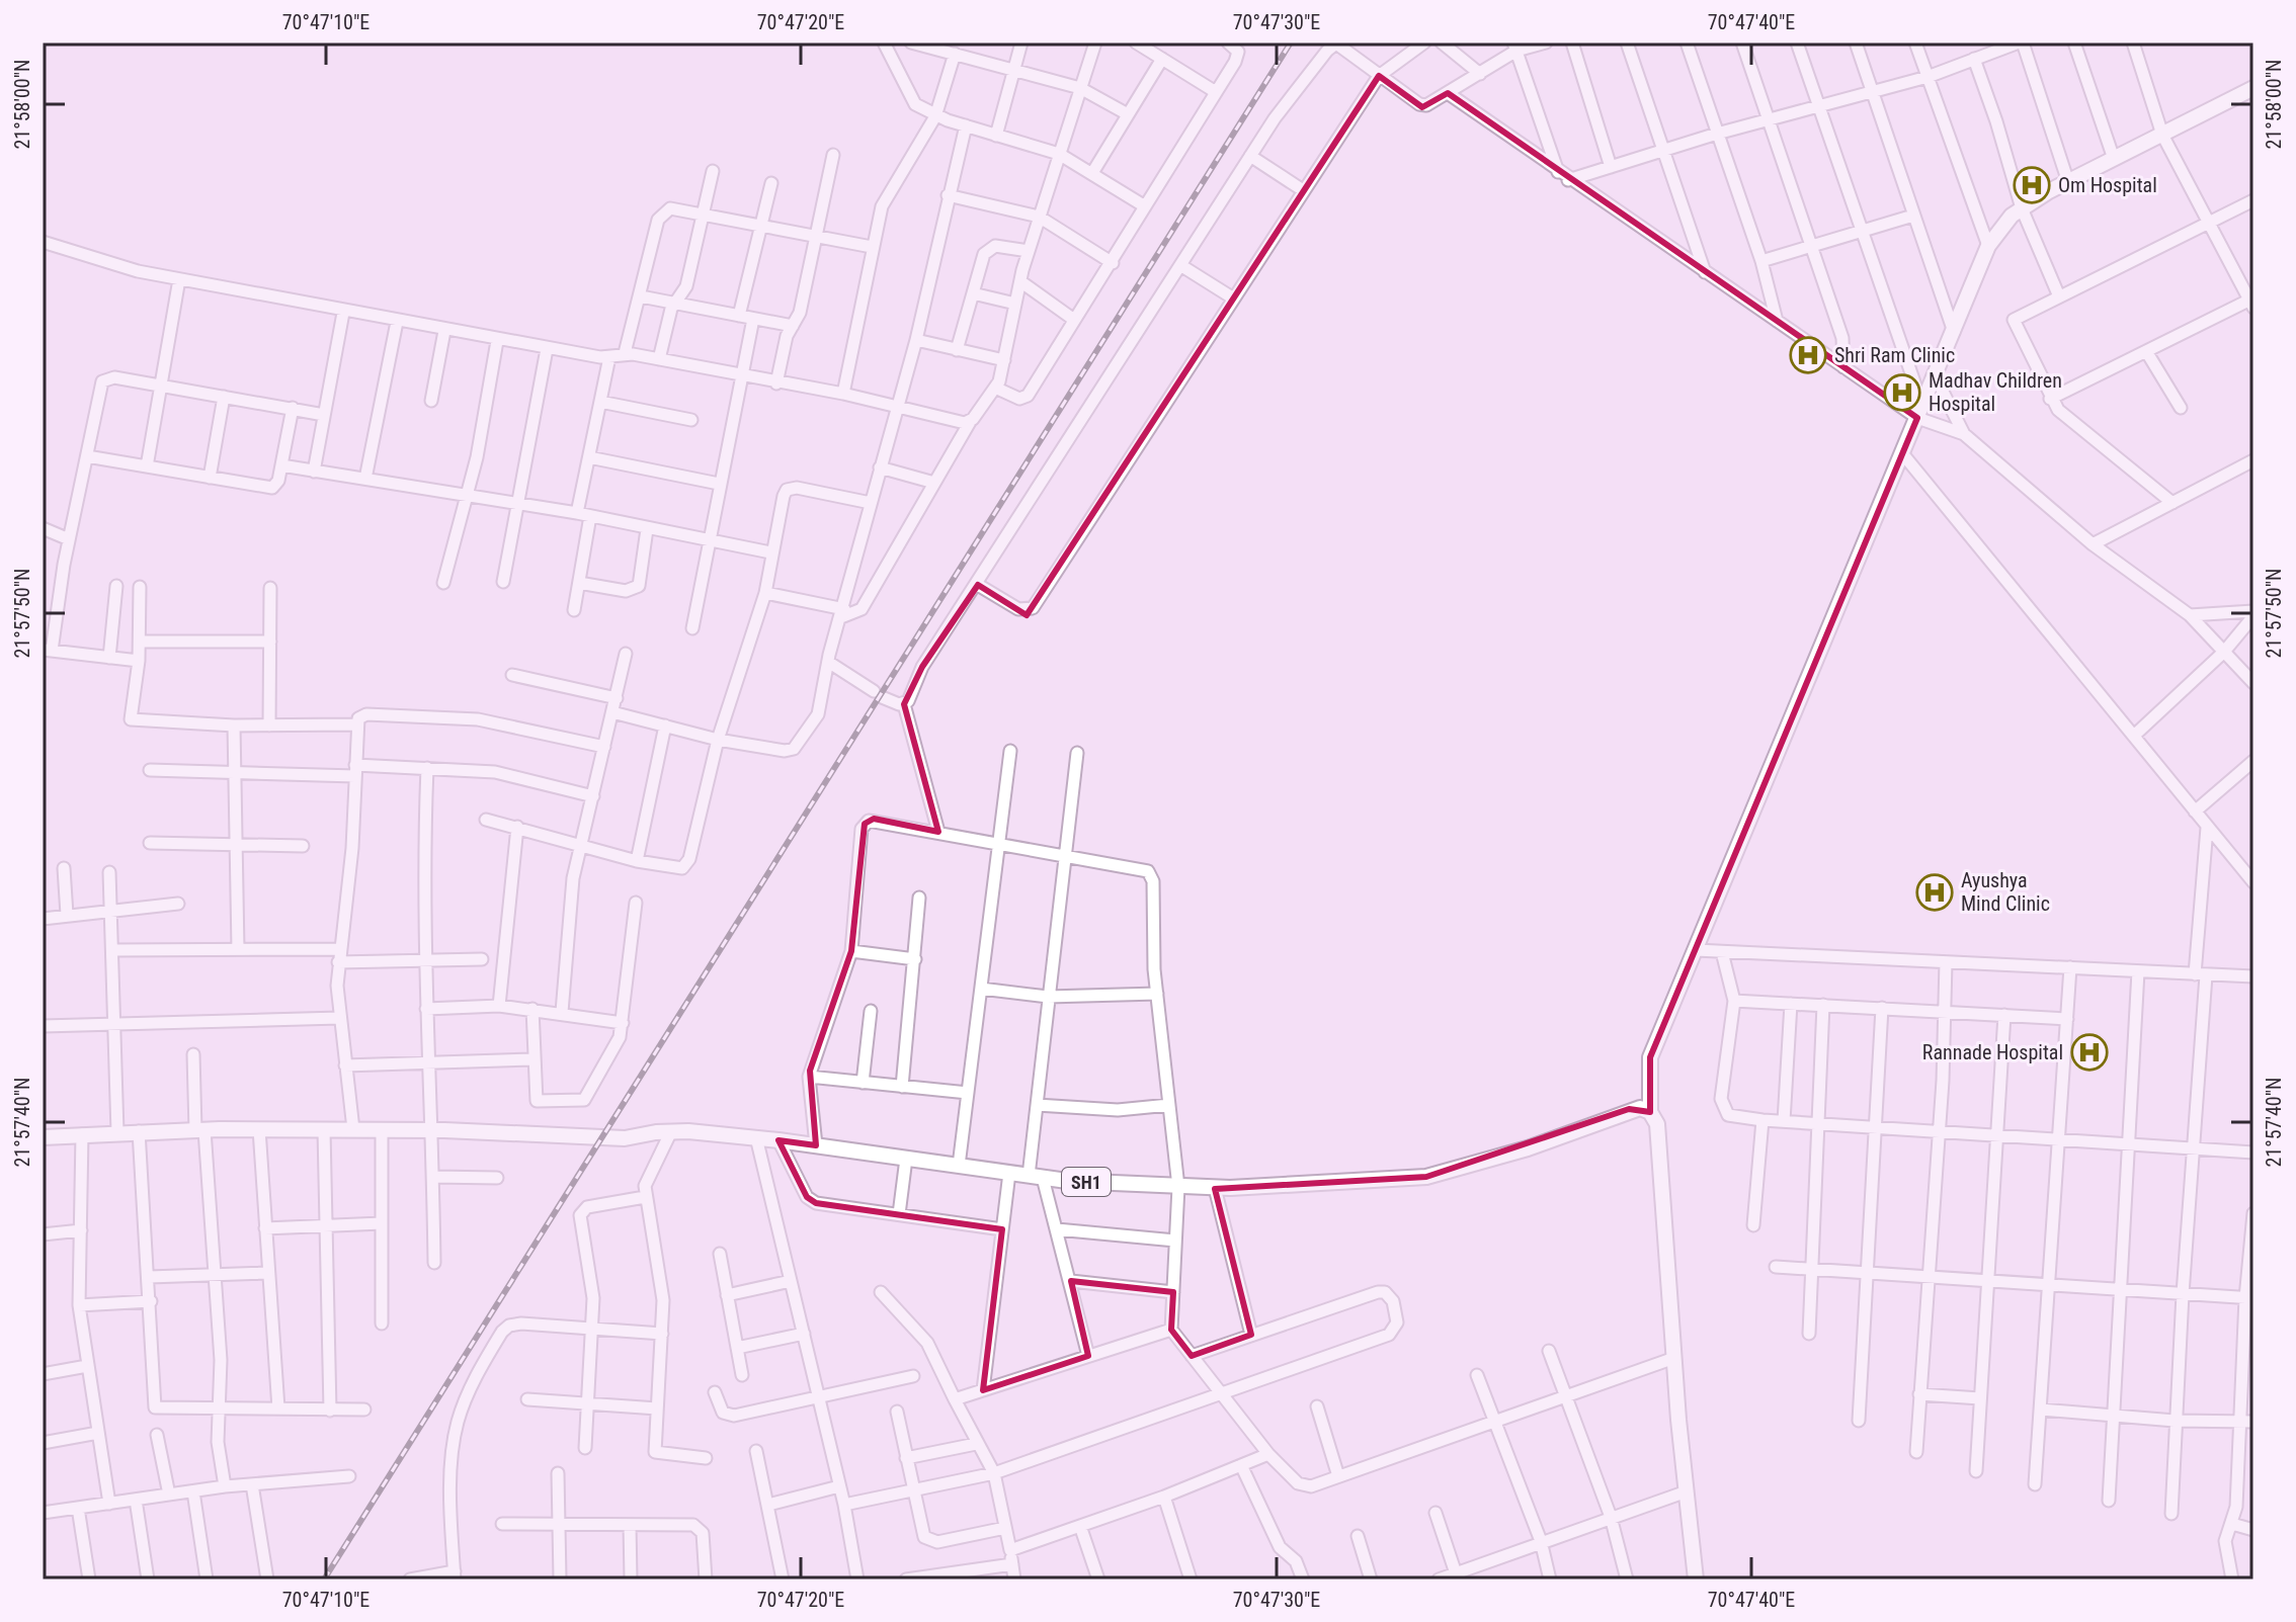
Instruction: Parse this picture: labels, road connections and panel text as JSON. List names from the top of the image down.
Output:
{
  "streets": {
    "main road": ["SH1"]
  },
  "places": {
    "hospital": [
      "Om Hospital",
      "Shri Ram Clinic",
      "Madhav Children Hospital",
      "Ayushya Mind Clinic",
      "Rannade Hospital"
    ]
  },
  "coordinates": [
    "70°47'10\"E",
    "70°47'20\"E",
    "70°47'30\"E",
    "70°47'40\"E",
    "21°58'00\"N",
    "21°57'50\"N",
    "21°57'40\"N"
  ]
}
